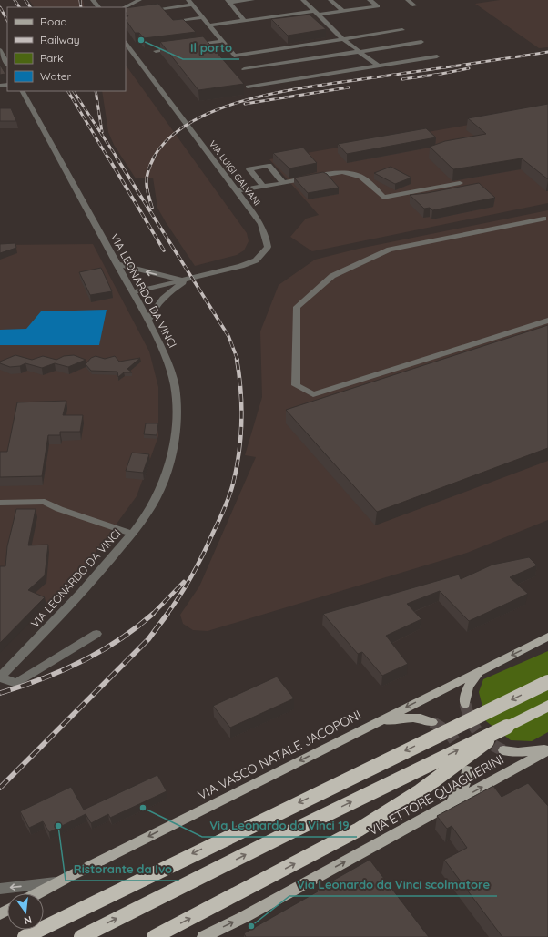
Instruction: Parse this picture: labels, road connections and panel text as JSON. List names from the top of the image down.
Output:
{
  "streets": {
    "main road": ["VIA VASCO NATALE JACOPONI", "VIA ETTORE QUAGLIERINI"],
    "street": ["VIA LUIGI GALVANI", "VIA LEONARDO DA VINCI"]
  },
  "one_way": ["VIA VASCO NATALE JACOPONI", "VIA ETTORE QUAGLIERINI"],
  "places": [
    "Il porto",
    "Via Leonardo da Vinci 19",
    "Ristorante da Ivo",
    "Via Leonardo da Vinci scolmatore"
  ],
  "legend": [
    "Road",
    "Railway",
    "Park",
    "Water"
  ],
  "north": "bottom"
}
